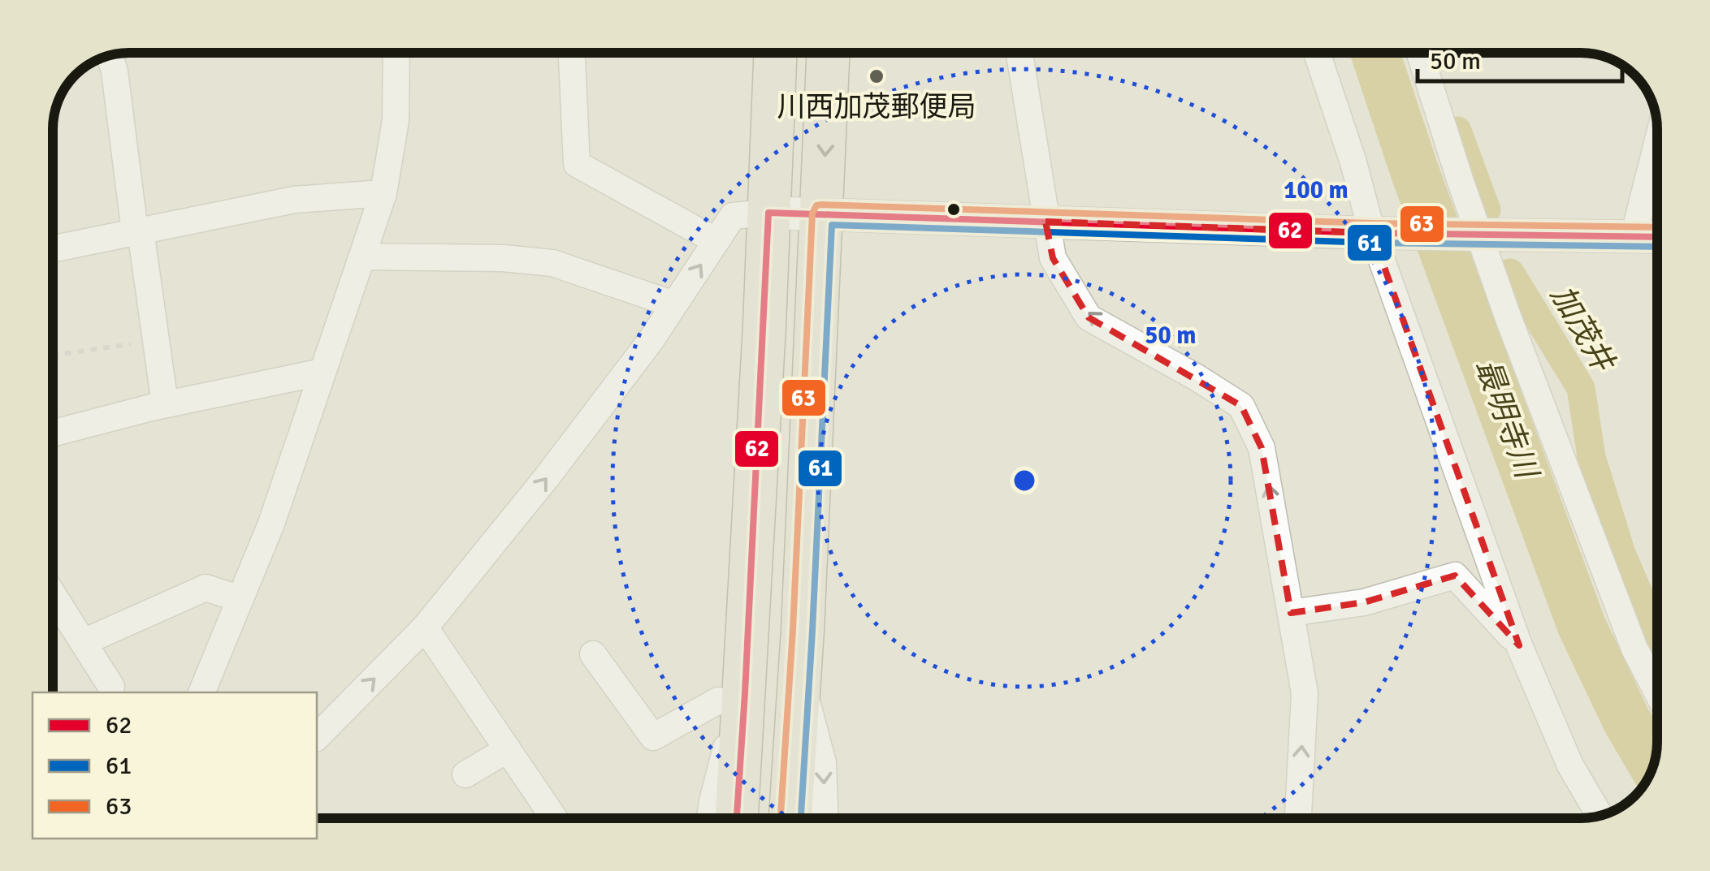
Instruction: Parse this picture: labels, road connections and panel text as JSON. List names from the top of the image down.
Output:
{
  "water": ["加茂井", "最明寺川"],
  "places": ["川西加茂郵便局"],
  "lines": ["transit line 63", "transit line 62", "transit line 61"],
  "legend": ["62", "61", "63"],
  "scale_bar": "50 m",
  "rings": ["100 m", "50 m"]
}
